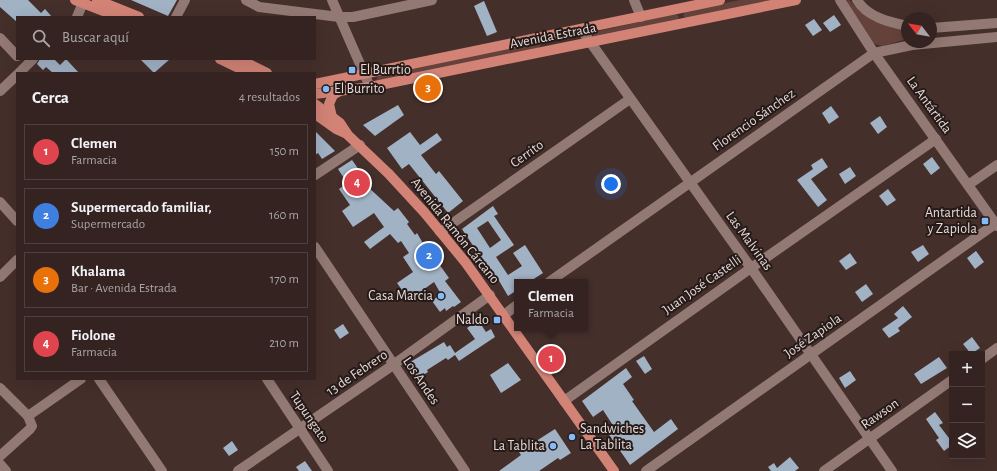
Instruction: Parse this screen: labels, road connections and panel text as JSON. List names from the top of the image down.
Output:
{
  "streets": {
    "main road": ["Avenida Estrada", "Avenida Ramón Cárcano"],
    "street": [
      "La Antártida",
      "Florencio Sánchez",
      "Cerrito",
      "Las Malvinas",
      "Juan José Castelli",
      "José Zapiola",
      "13 de Febrero",
      "Los Andes",
      "Rawson",
      "Tupungato"
    ]
  },
  "crossings": [
    ["Avenida Estrada", "Las Malvinas"],
    ["La Antártida", "Florencio Sánchez"],
    ["La Antártida", "Juan José Castelli"],
    ["La Antártida", "José Zapiola"],
    ["Florencio Sánchez", "Las Malvinas"],
    ["Cerrito", "Avenida Ramón Cárcano"],
    ["Cerrito", "Las Malvinas"],
    ["Avenida Ramón Cárcano", "Juan José Castelli"],
    ["Avenida Ramón Cárcano", "13 de Febrero"],
    ["Las Malvinas", "Juan José Castelli"],
    ["Las Malvinas", "José Zapiola"],
    ["Las Malvinas", "Rawson"],
    ["13 de Febrero", "Los Andes"],
    ["13 de Febrero", "Tupungato"]
  ],
  "places": {
    "transit": ["El Burrtio", "Antartida y Zapiola", "Naldo"],
    "other": [
      "El Burrito",
      "Casa Marcia",
      "Sandwiches La Tablita",
      "La Tablita"
    ]
  },
  "north": "top left",
  "page": {
    "search": "Buscar aquí",
    "heading": ["Cerca", "4 resultados"],
    "pins": [
      "3",
      "4",
      "2",
      "1"
    ],
    "list": [
      {
        "mark": "1",
        "name": "Clemen",
        "note": "Farmacia",
        "value": "150 m"
      },
      {
        "mark": "2",
        "name": "Supermercado familiar,",
        "note": "Supermercado",
        "value": "160 m"
      },
      {
        "mark": "3",
        "name": "Khalama",
        "note": "Bar · Avenida Estrada",
        "value": "170 m"
      },
      {
        "mark": "4",
        "name": "Fiolone",
        "note": "Farmacia",
        "value": "210 m"
      }
    ],
    "popup": ["Clemen", "Farmacia"],
    "map_buttons": ["+", "−"]
  }
}
